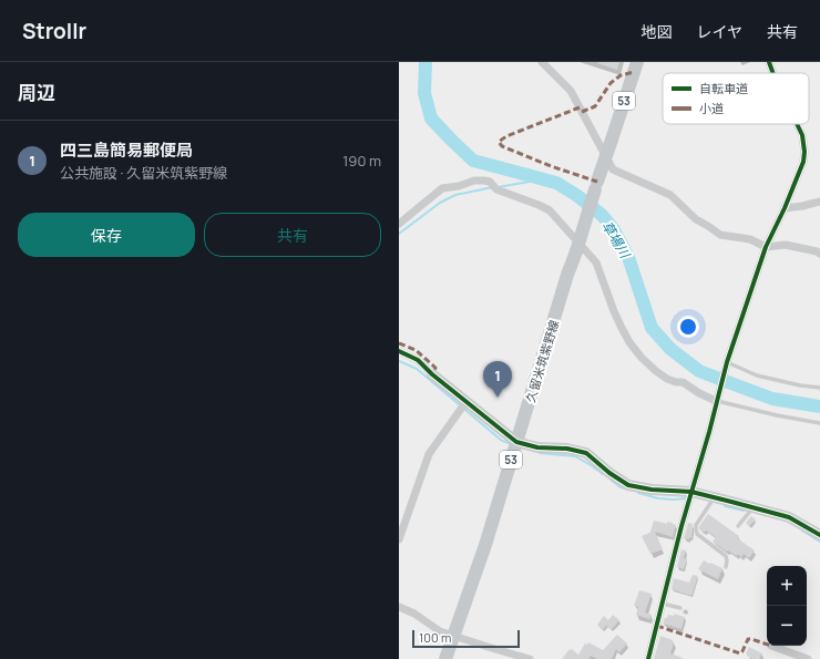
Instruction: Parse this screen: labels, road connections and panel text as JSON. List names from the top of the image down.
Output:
{
  "streets": {
    "main road": ["53", "久留米筑紫野線"]
  },
  "water": ["草場川"],
  "legend": ["自転車道", "小道"],
  "scale_bar": "100 m",
  "page": {
    "header": "Strollr",
    "nav": ["地図", "レイヤ", "共有"],
    "heading": "周辺",
    "list": [
      {
        "mark": "1",
        "name": "四三島簡易郵便局",
        "note": "公共施設 · 久留米筑紫野線",
        "value": "190 m"
      }
    ],
    "buttons": ["保存", "共有"],
    "pins": "1",
    "map_buttons": ["+", "−"],
    "scale": "100 m"
  }
}
